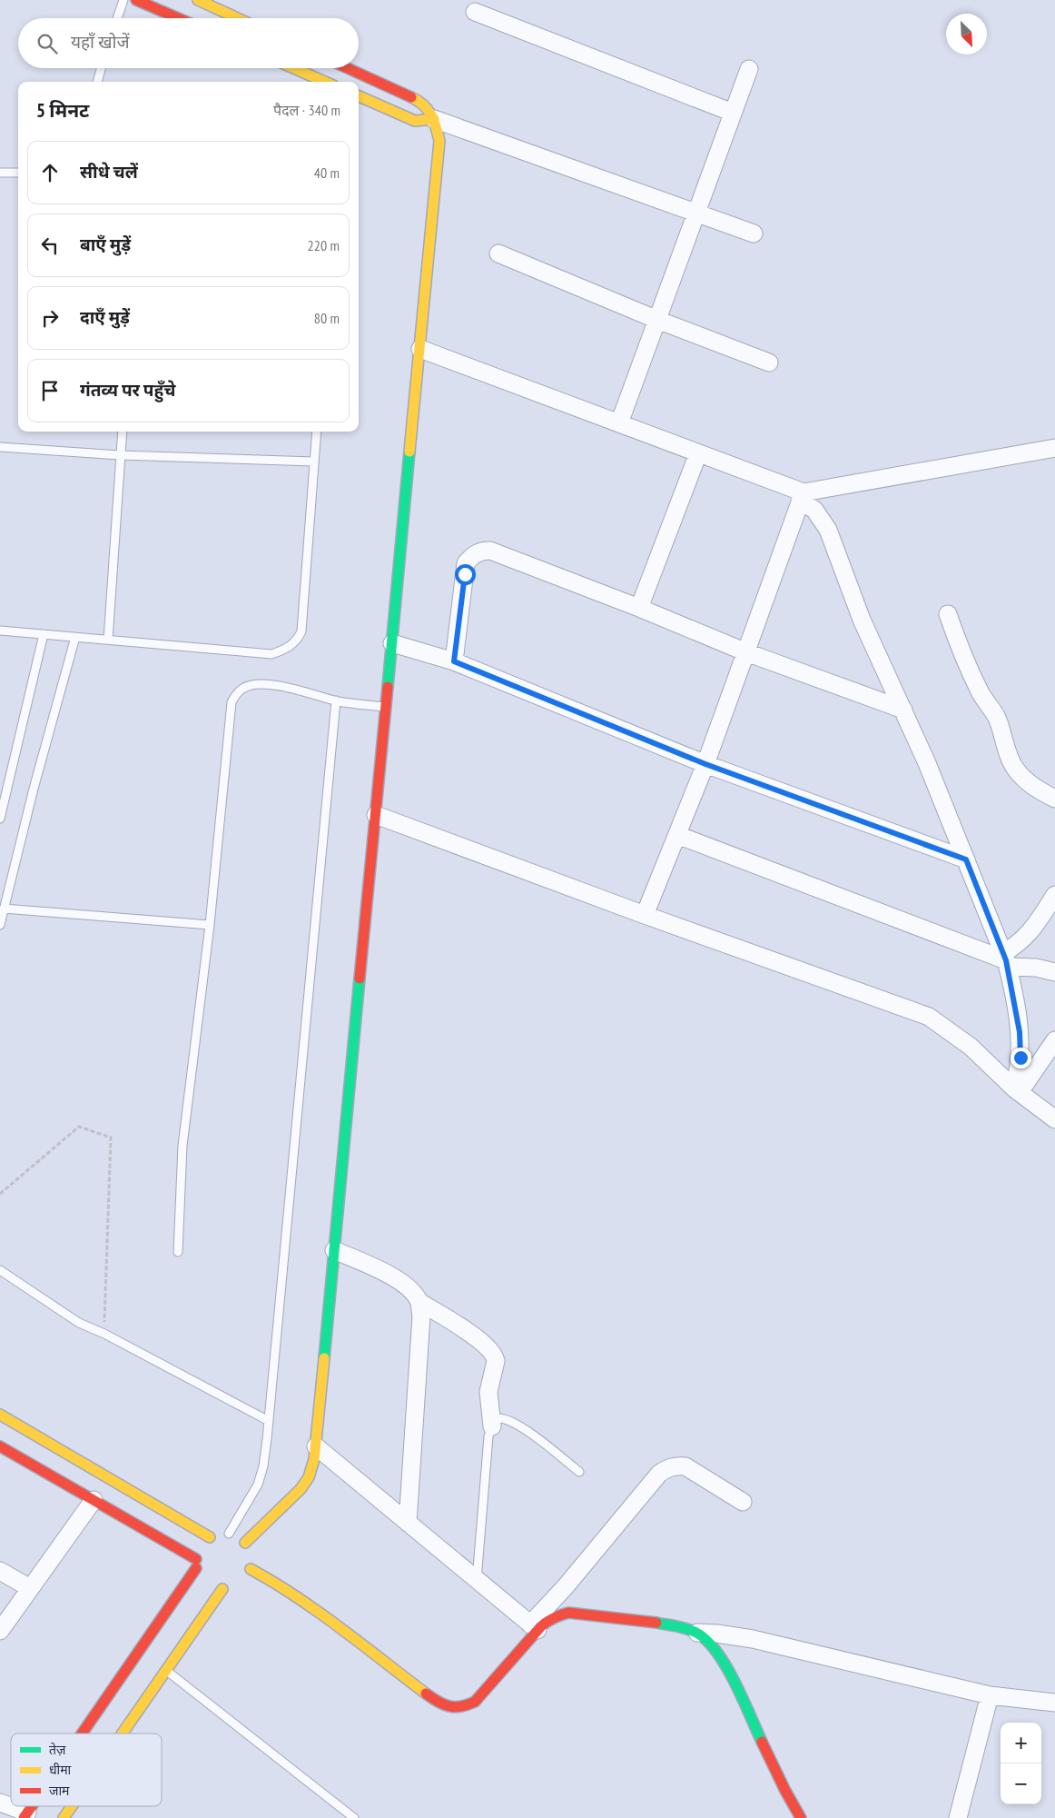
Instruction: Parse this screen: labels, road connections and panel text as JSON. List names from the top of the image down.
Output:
{
  "legend": ["तेज़", "धीमा", "जाम"],
  "north": "bottom right",
  "page": {
    "search": "यहाँ खोजें",
    "heading": ["5 मिनट", "पैदल · 340 m"],
    "list": [
      ["सीधे चलें", "40 m"],
      ["बाएँ मुड़ें", "220 m"],
      ["दाएँ मुड़ें", "80 m"],
      "गंतव्य पर पहुँचे"
    ],
    "map_buttons": ["+", "−"]
  }
}
